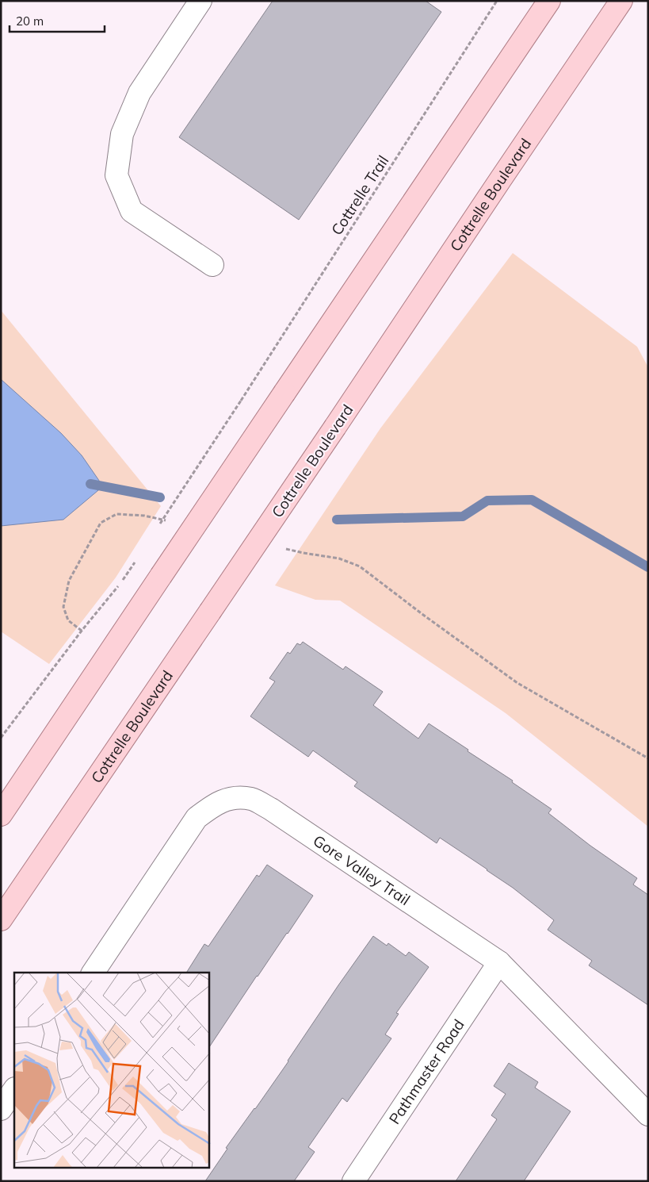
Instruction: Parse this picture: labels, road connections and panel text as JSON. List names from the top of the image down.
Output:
{
  "streets": {
    "main road": ["Cottrelle Boulevard"],
    "street": ["Gore Valley Trail", "Pathmaster Road"],
    "path": ["Cottrelle Trail"]
  },
  "crossings": [
    ["Gore Valley Trail", "Pathmaster Road"]
  ],
  "scale_bar": "20 m"
}
